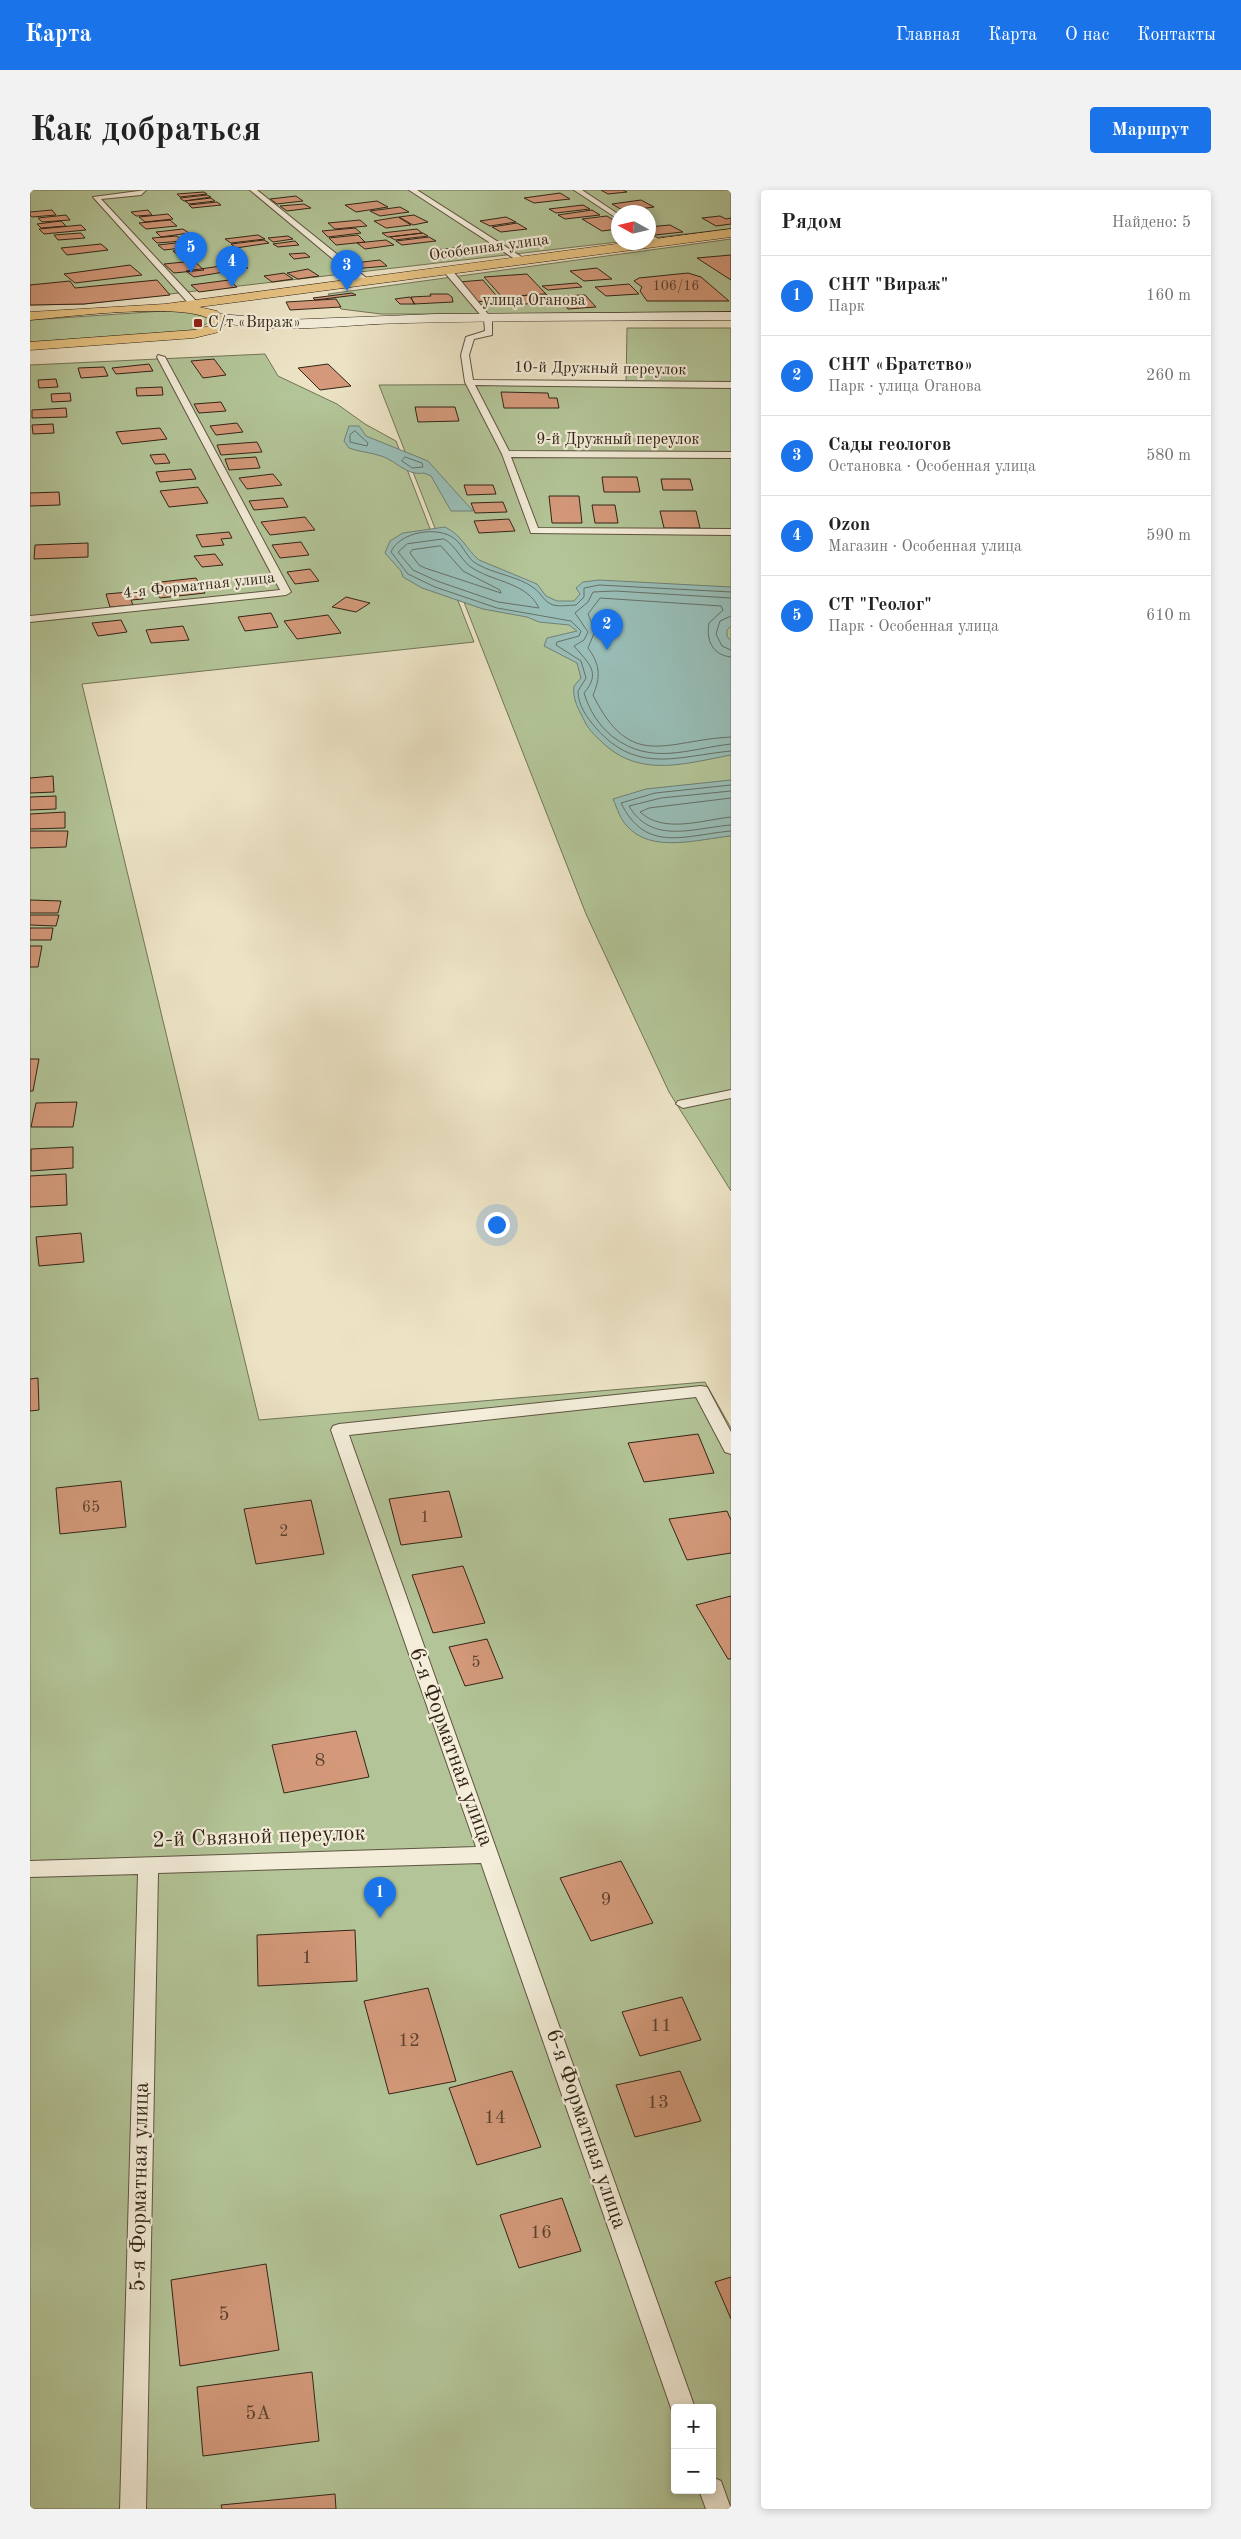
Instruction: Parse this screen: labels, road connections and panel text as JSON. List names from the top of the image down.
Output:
{
  "streets": {
    "main road": ["Особенная улица", "улица Оганова"],
    "lane": [
      "10-й Дружный переулок",
      "9-й Дружный переулок",
      "4-я Форматная улица",
      "6-я Форматная улица",
      "2-й Связной переулок",
      "5-я Форматная улица"
    ]
  },
  "crossings": [
    ["Особенная улица", "улица Оганова"],
    ["6-я Форматная улица", "2-й Связной переулок"],
    ["2-й Связной переулок", "5-я Форматная улица"]
  ],
  "places": {
    "transit": ["С/т «Вираж»"]
  },
  "house_numbers": [
    "106/16",
    "65",
    "1",
    "2",
    "5",
    "8",
    "9",
    "1",
    "11",
    "12",
    "13",
    "14",
    "16",
    "5",
    "5А"
  ],
  "north": "left",
  "page": {
    "header": "Карта",
    "nav": [
      "Главная",
      "Карта",
      "О нас",
      "Контакты"
    ],
    "buttons": "Маршрут",
    "title": "Как добраться",
    "heading": ["Рядом", "Найдено: 5"],
    "pins": [
      "5",
      "4",
      "3",
      "2",
      "1"
    ],
    "list": [
      {
        "mark": "1",
        "name": "СНТ \"Вираж\"",
        "note": "Парк",
        "value": "160 m"
      },
      {
        "mark": "2",
        "name": "СНТ «Братство»",
        "note": "Парк · улица Оганова",
        "value": "260 m"
      },
      {
        "mark": "3",
        "name": "Сады геологов",
        "note": "Остановка · Особенная улица",
        "value": "580 m"
      },
      {
        "mark": "4",
        "name": "Ozon",
        "note": "Магазин · Особенная улица",
        "value": "590 m"
      },
      {
        "mark": "5",
        "name": "СТ \"Геолог\"",
        "note": "Парк · Особенная улица",
        "value": "610 m"
      }
    ],
    "map_buttons": ["+", "−"]
  }
}
